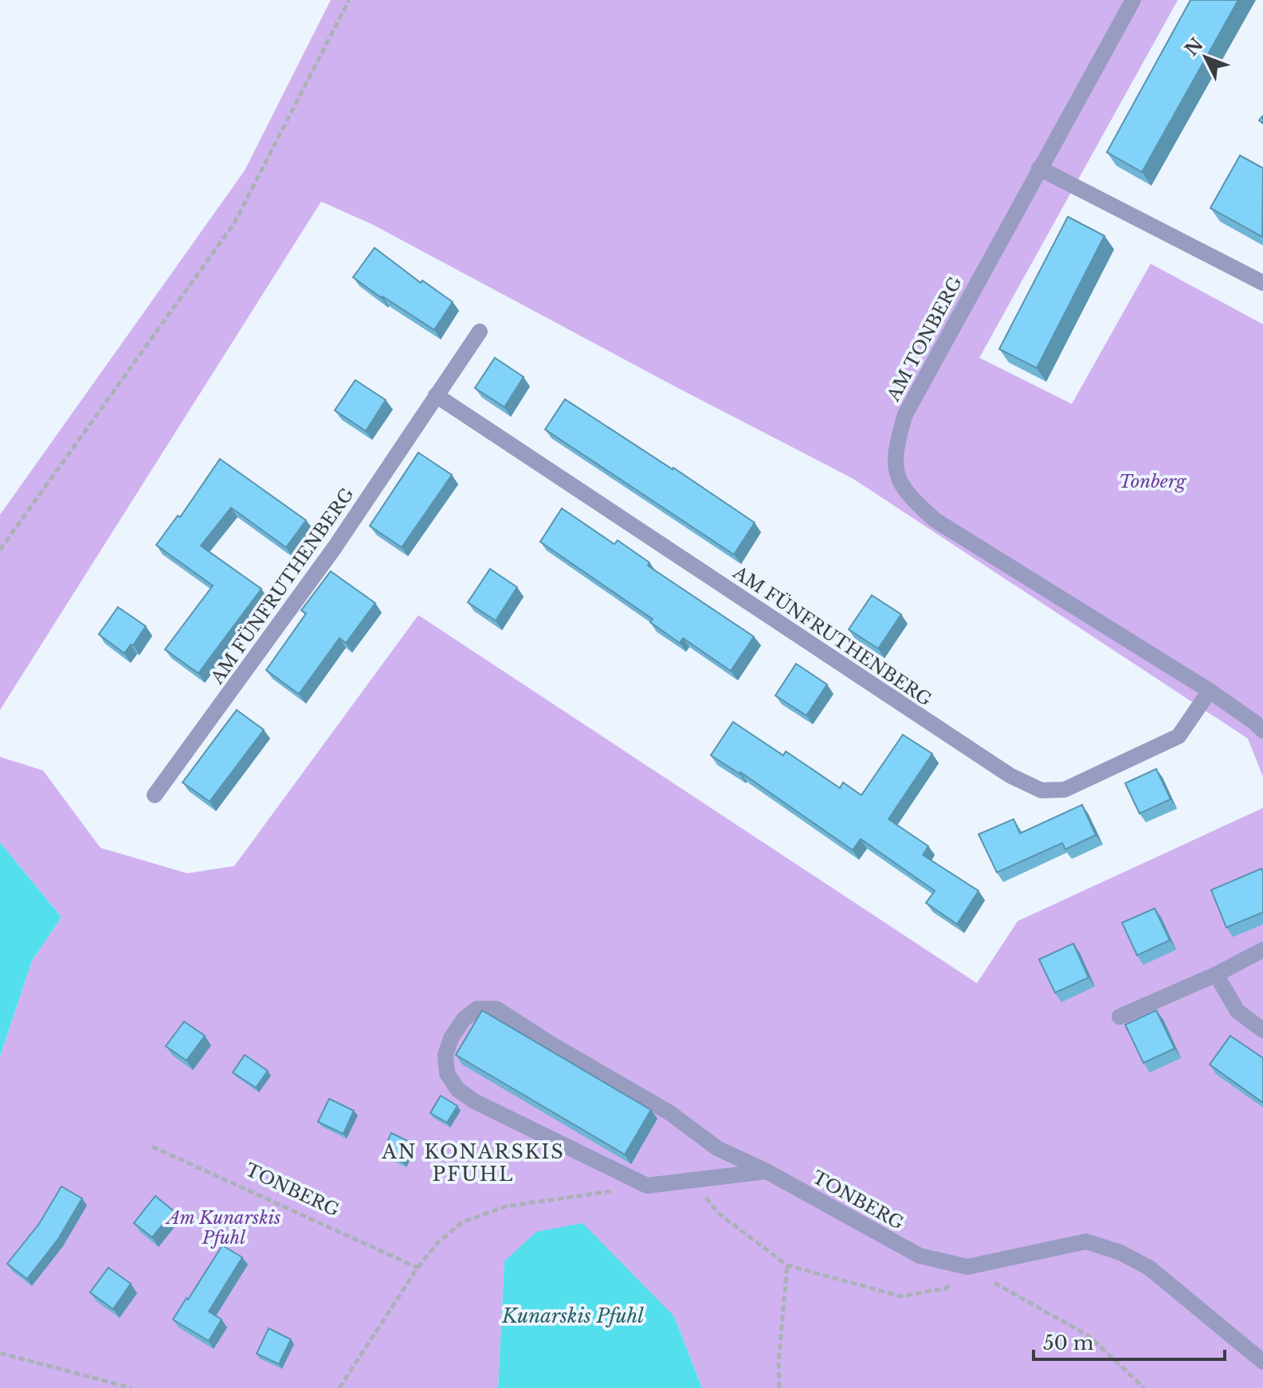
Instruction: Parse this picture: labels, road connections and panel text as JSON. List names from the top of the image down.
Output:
{
  "streets": {
    "street": ["AM TONBERG", "AM FÜNFRUTHENBERG", "TONBERG"]
  },
  "crossings": [
    ["AM TONBERG", "AM FÜNFRUTHENBERG"]
  ],
  "districts": ["AN KONARSKIS PFUHL"],
  "water": ["Kunarskis Pfuhl"],
  "parks": ["Tonberg", "Am Kunarskis Pfuhl"],
  "scale_bar": "50 m",
  "north": "top left"
}
